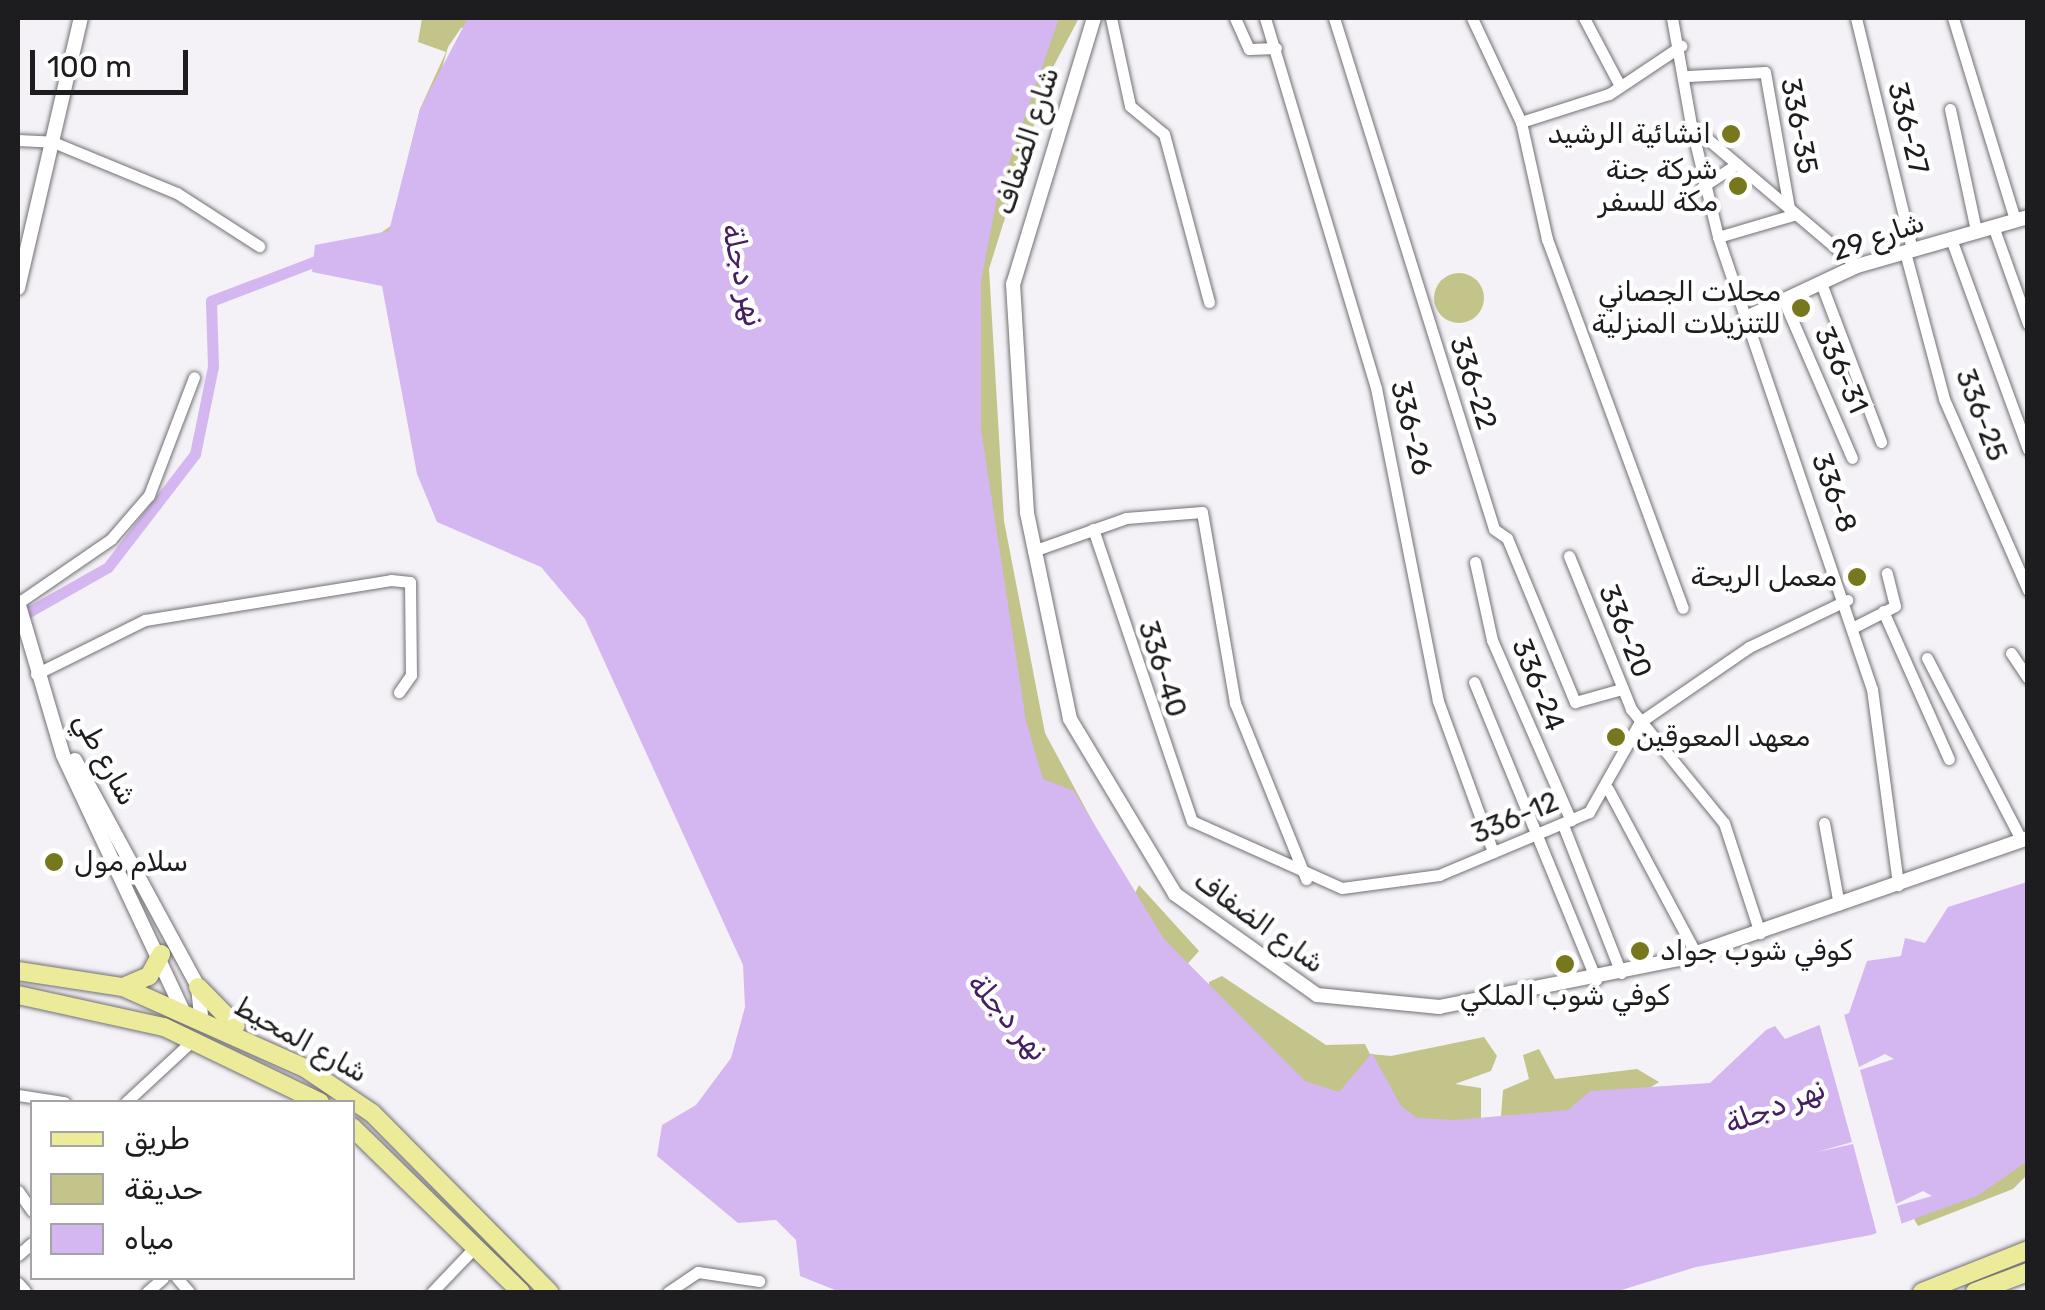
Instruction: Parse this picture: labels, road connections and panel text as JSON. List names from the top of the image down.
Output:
{
  "streets": {
    "main road": ["شارع المحيط"],
    "street": [
      "336-35",
      "336-27",
      "شارع الضفاف",
      "شارع 29",
      "336-31",
      "336-22",
      "336-25",
      "336-26",
      "336-8",
      "336-20",
      "336-40",
      "336-24",
      "شارع طي",
      "336-12"
    ]
  },
  "crossings": [
    ["336-35", "336-8"],
    ["336-27", "شارع 29"],
    ["336-27", "336-25"],
    ["شارع الضفاف", "336-8"],
    ["شارع الضفاف", "336-20"],
    ["شارع الضفاف", "336-24"],
    ["شارع 29", "336-31"],
    ["شارع 29", "336-25"],
    ["شارع 29", "336-8"],
    ["336-22", "336-20"],
    ["336-26", "336-12"],
    ["336-8", "336-12"],
    ["336-20", "336-12"],
    ["336-40", "336-12"],
    ["336-24", "336-12"],
    ["شارع طي", "شارع المحيط"]
  ],
  "water": ["نهر دجلة"],
  "places": [
    "انشائية الرشيد",
    "شركة جنة مكة للسفر",
    "محلات الجصاني للتنزيلات المنزلية",
    "معمل الريحة",
    "معهد المعوقين",
    "سلام مول",
    "كوفي شوب جواد",
    "كوفي شوب الملكي"
  ],
  "legend": ["طريق", "حديقة", "مياه"],
  "scale_bar": "100 m"
}
